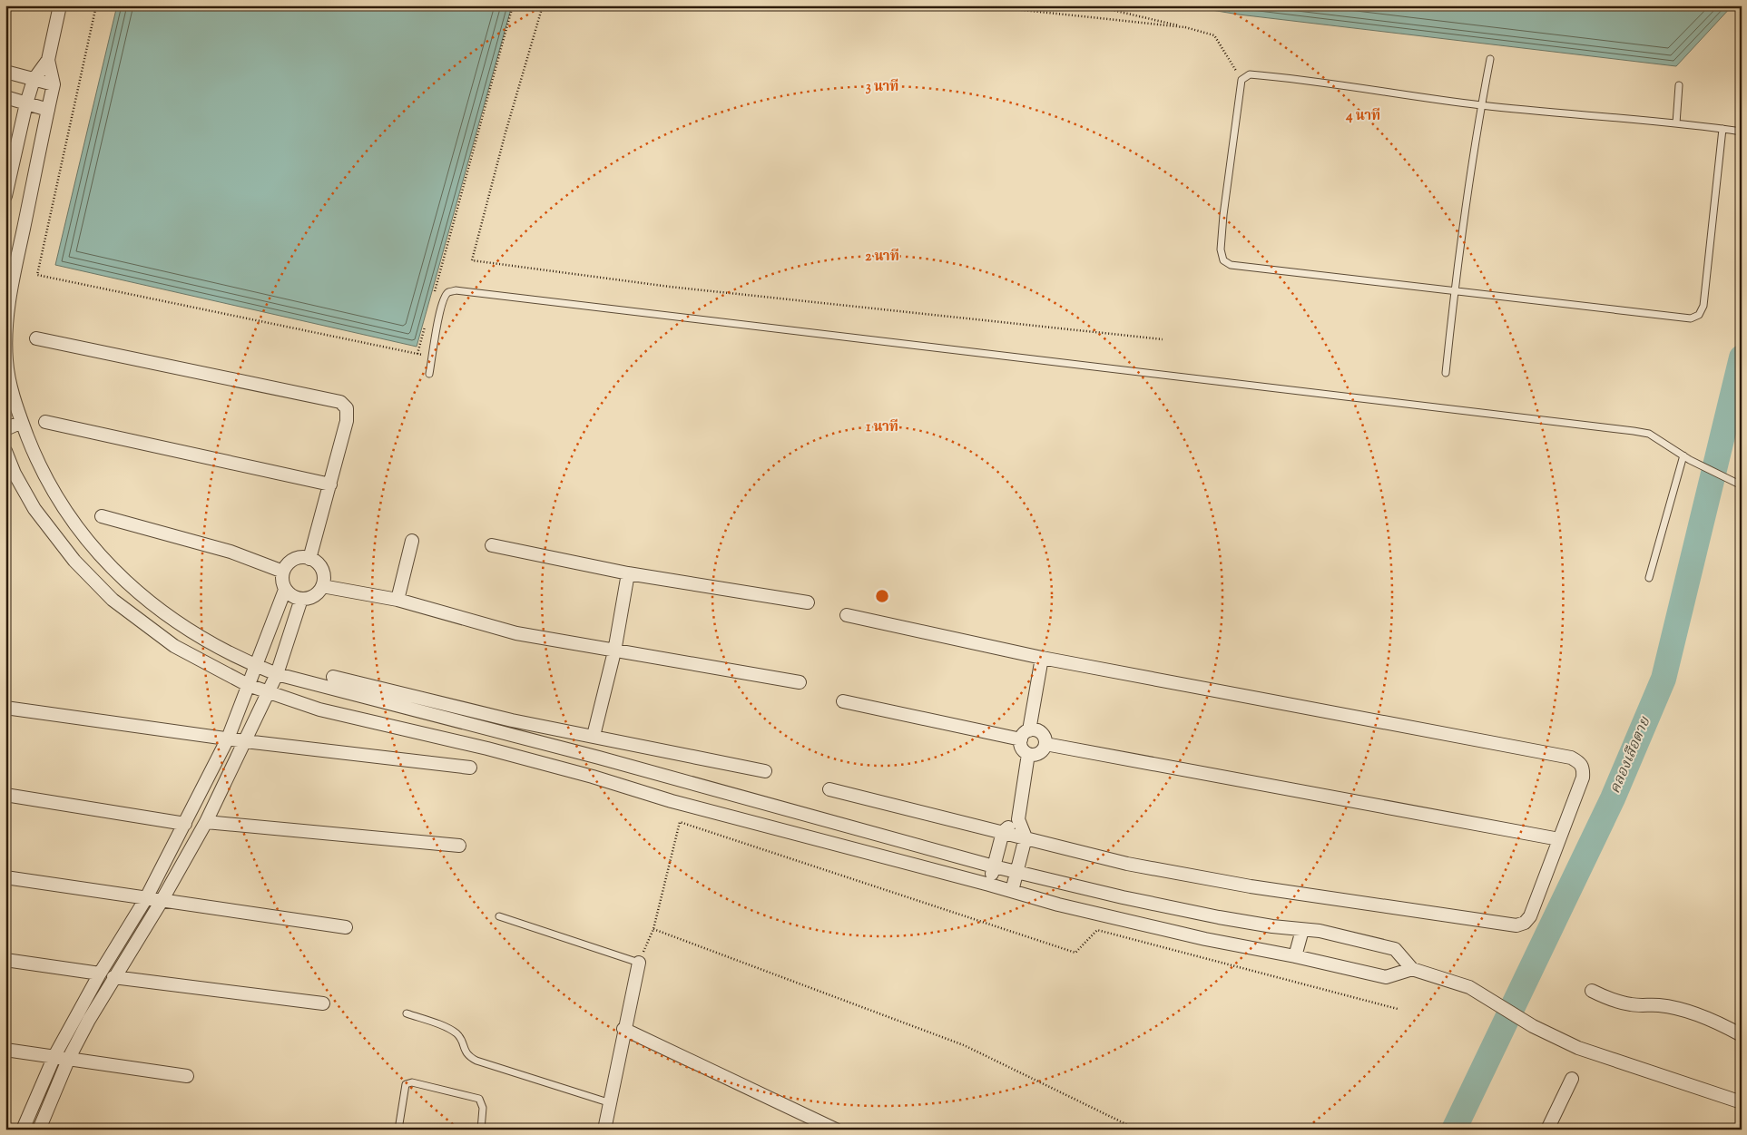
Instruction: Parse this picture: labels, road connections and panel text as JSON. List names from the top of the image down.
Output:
{
  "water": ["คลองเสือตาย"],
  "rings": [
    "3 นาที",
    "4 นาที",
    "2 นาที",
    "1 นาที"
  ]
}
